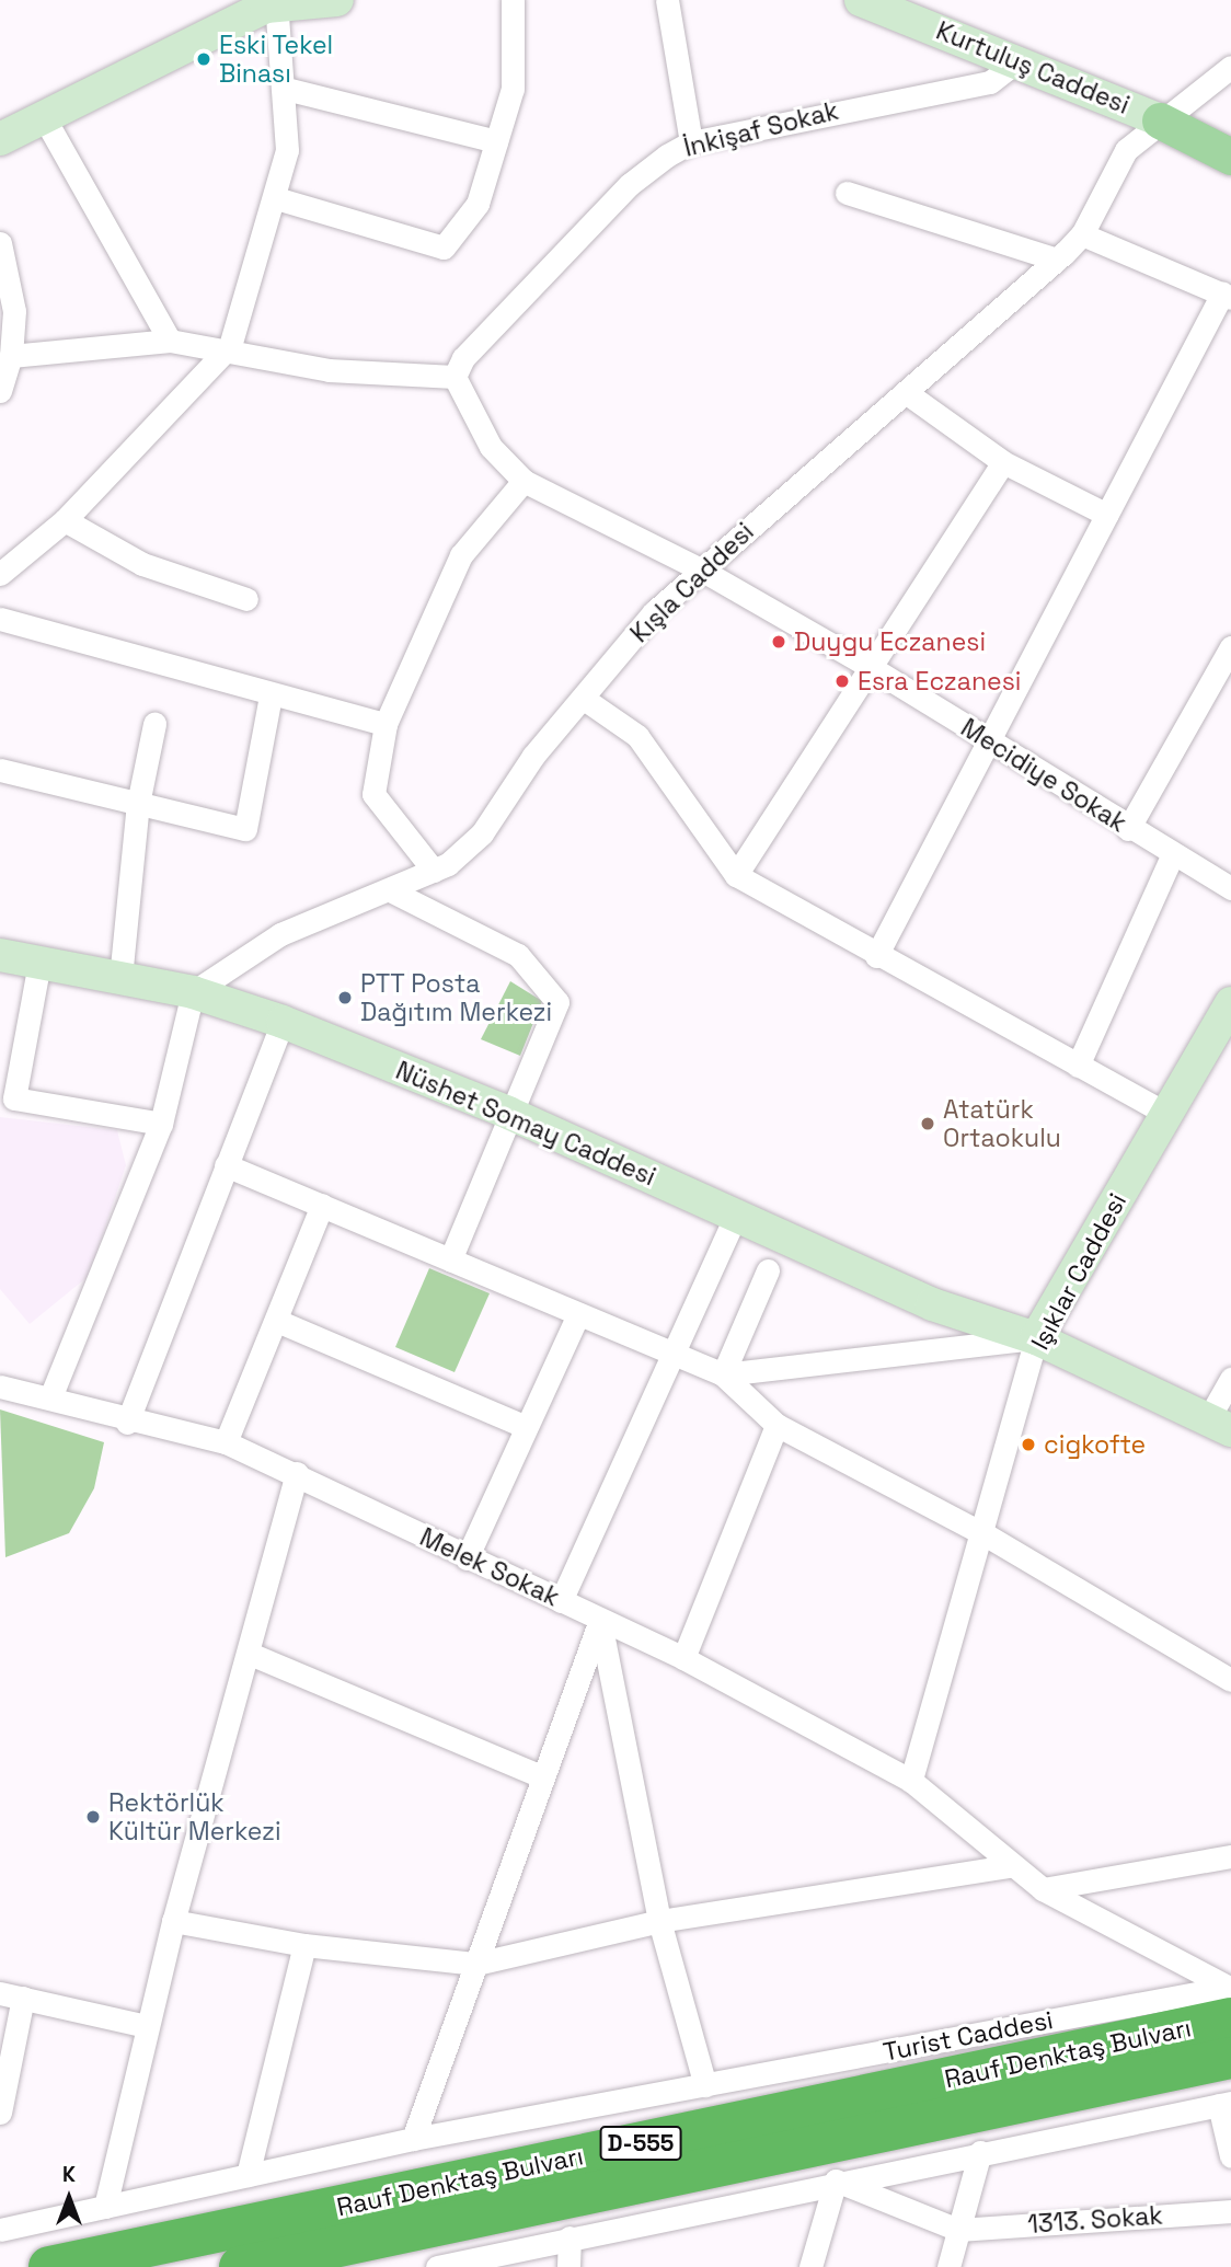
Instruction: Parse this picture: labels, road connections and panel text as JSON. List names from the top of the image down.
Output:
{
  "streets": {
    "highway": ["Rauf Denktaş Bulvarı", "D-555"],
    "main road": ["Kurtuluş Caddesi"],
    "street": [
      "İnkişaf Sokak",
      "Kışla Caddesi",
      "Mecidiye Sokak",
      "Nüshet Somay Caddesi",
      "Işıklar Caddesi",
      "Melek Sokak",
      "Turist Caddesi",
      "1313. Sokak"
    ]
  },
  "crossings": [
    ["Kurtuluş Caddesi", "İnkişaf Sokak"],
    ["Kurtuluş Caddesi", "Kışla Caddesi"],
    ["İnkişaf Sokak", "Mecidiye Sokak"],
    ["Kışla Caddesi", "Mecidiye Sokak"],
    ["Kışla Caddesi", "Nüshet Somay Caddesi"],
    ["Nüshet Somay Caddesi", "Işıklar Caddesi"],
    ["Işıklar Caddesi", "Melek Sokak"],
    ["Melek Sokak", "Turist Caddesi"],
    ["Melek Sokak", "Rauf Denktaş Bulvarı"],
    ["Turist Caddesi", "Rauf Denktaş Bulvarı"]
  ],
  "places": [
    "Eski Tekel Binası",
    "Duygu Eczanesi",
    "Esra Eczanesi",
    "PTT Posta Dağıtım Merkezi",
    "Atatürk Ortaokulu",
    "cigkofte",
    "Rektörlük Kültür Merkezi"
  ],
  "north": "top"
}
